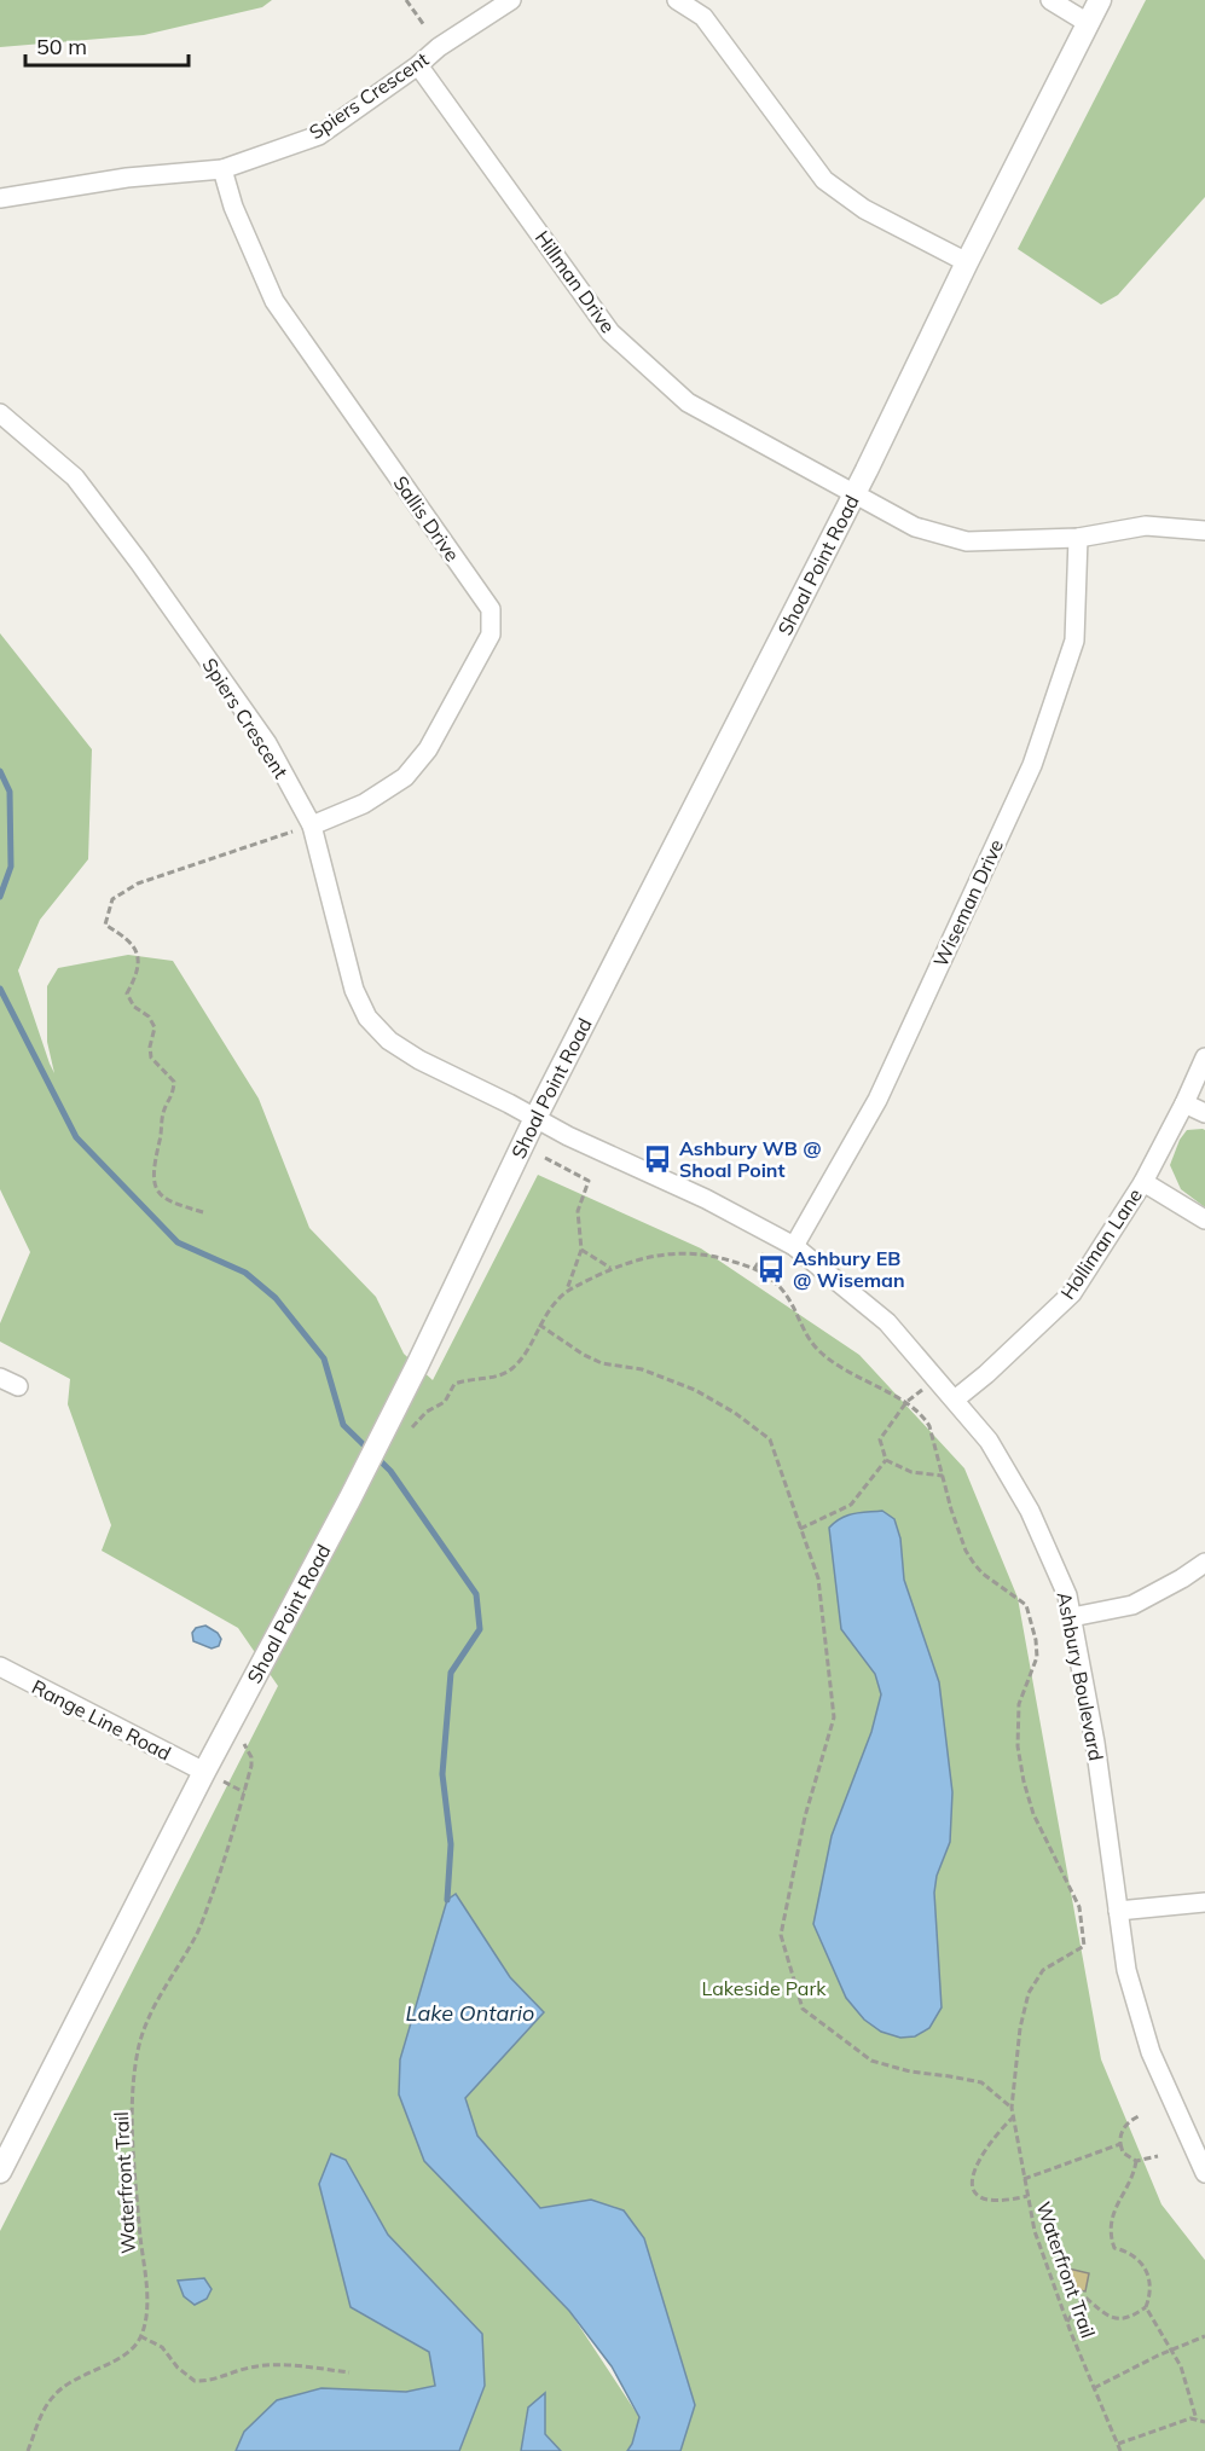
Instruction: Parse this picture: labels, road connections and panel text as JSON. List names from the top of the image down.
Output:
{
  "streets": {
    "street": [
      "Spiers Crescent",
      "Hillman Drive",
      "Sallis Drive",
      "Shoal Point Road",
      "Wiseman Drive",
      "Holliman Lane",
      "Ashbury Boulevard",
      "Range Line Road"
    ],
    "path": ["Waterfront Trail"]
  },
  "crossings": [
    ["Spiers Crescent", "Hillman Drive"],
    ["Spiers Crescent", "Sallis Drive"],
    ["Spiers Crescent", "Shoal Point Road"],
    ["Spiers Crescent", "Ashbury Boulevard"],
    ["Hillman Drive", "Shoal Point Road"],
    ["Hillman Drive", "Wiseman Drive"],
    ["Shoal Point Road", "Ashbury Boulevard"],
    ["Shoal Point Road", "Range Line Road"],
    ["Wiseman Drive", "Ashbury Boulevard"],
    ["Holliman Lane", "Ashbury Boulevard"]
  ],
  "water": ["Lake Ontario"],
  "parks": ["Lakeside Park"],
  "places": {
    "bus stop": ["Ashbury WB @ Shoal Point", "Ashbury EB @ Wiseman"]
  },
  "scale_bar": "50 m"
}
